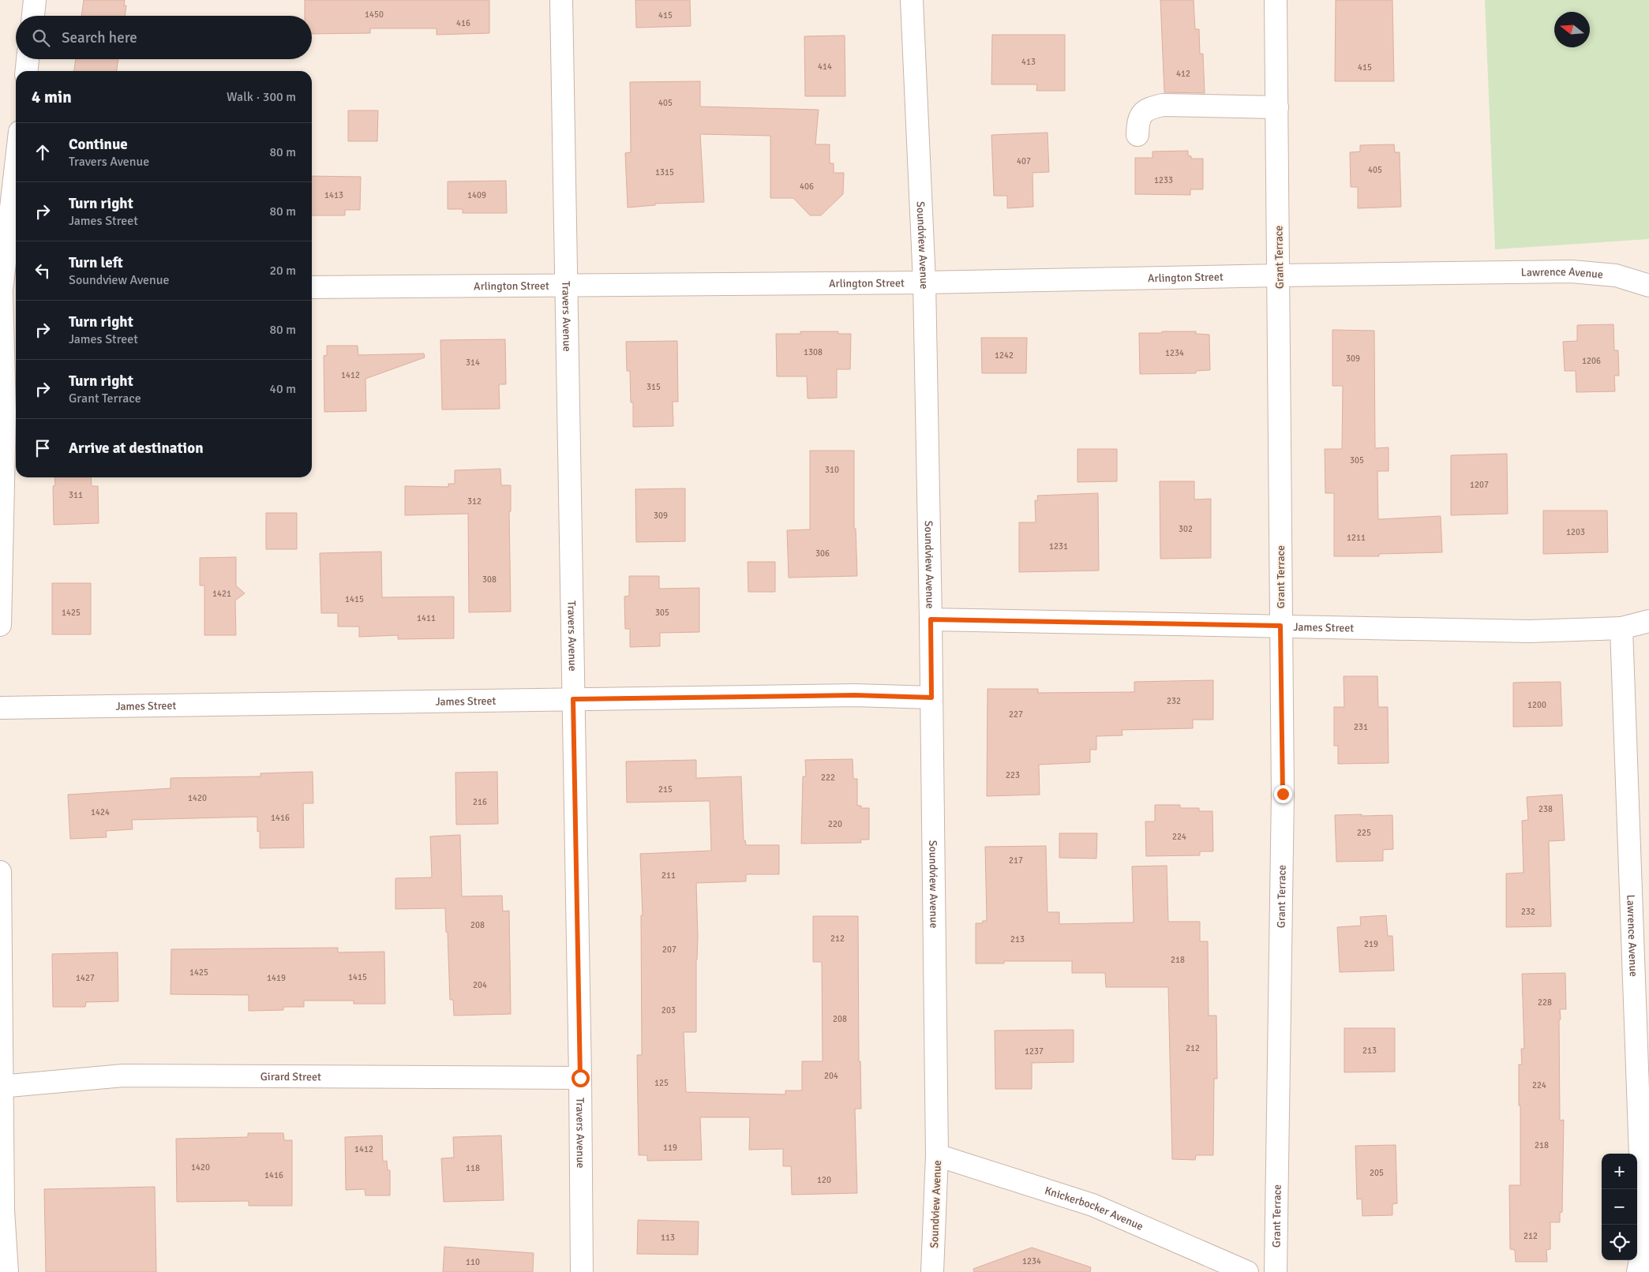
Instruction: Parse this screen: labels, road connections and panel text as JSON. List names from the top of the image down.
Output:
{
  "streets": {
    "street": [
      "Soundview Avenue",
      "Grant Terrace",
      "Lawrence Avenue",
      "Arlington Street",
      "Travers Avenue",
      "James Street",
      "Girard Street",
      "Knickerbocker Avenue"
    ]
  },
  "crossings": [
    ["Soundview Avenue", "Arlington Street"],
    ["Soundview Avenue", "James Street"],
    ["Soundview Avenue", "Knickerbocker Avenue"],
    ["Grant Terrace", "Arlington Street"],
    ["Grant Terrace", "James Street"],
    ["Lawrence Avenue", "Arlington Street"],
    ["Lawrence Avenue", "James Street"],
    ["Arlington Street", "Travers Avenue"],
    ["Travers Avenue", "James Street"],
    ["Travers Avenue", "Girard Street"]
  ],
  "house_numbers": [
    "1450",
    "415",
    "416",
    "413",
    "414",
    "415",
    "412",
    "405",
    "407",
    "405",
    "1315",
    "1233",
    "406",
    "1413",
    "1409",
    "1308",
    "1234",
    "1242",
    "309",
    "1206",
    "314",
    "1412",
    "315",
    "305",
    "310",
    "1207",
    "311",
    "312",
    "309",
    "302",
    "1203",
    "1211",
    "1231",
    "306",
    "308",
    "1421",
    "1415",
    "1425",
    "305",
    "1411",
    "232",
    "1200",
    "227",
    "231",
    "223",
    "222",
    "215",
    "1420",
    "216",
    "238",
    "1424",
    "1416",
    "220",
    "225",
    "224",
    "217",
    "211",
    "232",
    "208",
    "212",
    "213",
    "219",
    "207",
    "218",
    "1425",
    "1415",
    "1427",
    "1419",
    "204",
    "228",
    "203",
    "208",
    "212",
    "213",
    "1237",
    "204",
    "125",
    "224",
    "218",
    "119",
    "1412",
    "1420",
    "118",
    "205",
    "1416",
    "120",
    "212",
    "113",
    "1234",
    "110"
  ],
  "north": "left",
  "page": {
    "search": "Search here",
    "heading": ["4 min", "Walk · 300 m"],
    "list": [
      ["Continue", "Travers Avenue", "80 m"],
      ["Turn right", "James Street", "80 m"],
      ["Turn left", "Soundview Avenue", "20 m"],
      ["Turn right", "James Street", "80 m"],
      ["Turn right", "Grant Terrace", "40 m"],
      "Arrive at destination"
    ],
    "map_buttons": ["+", "−"]
  }
}
